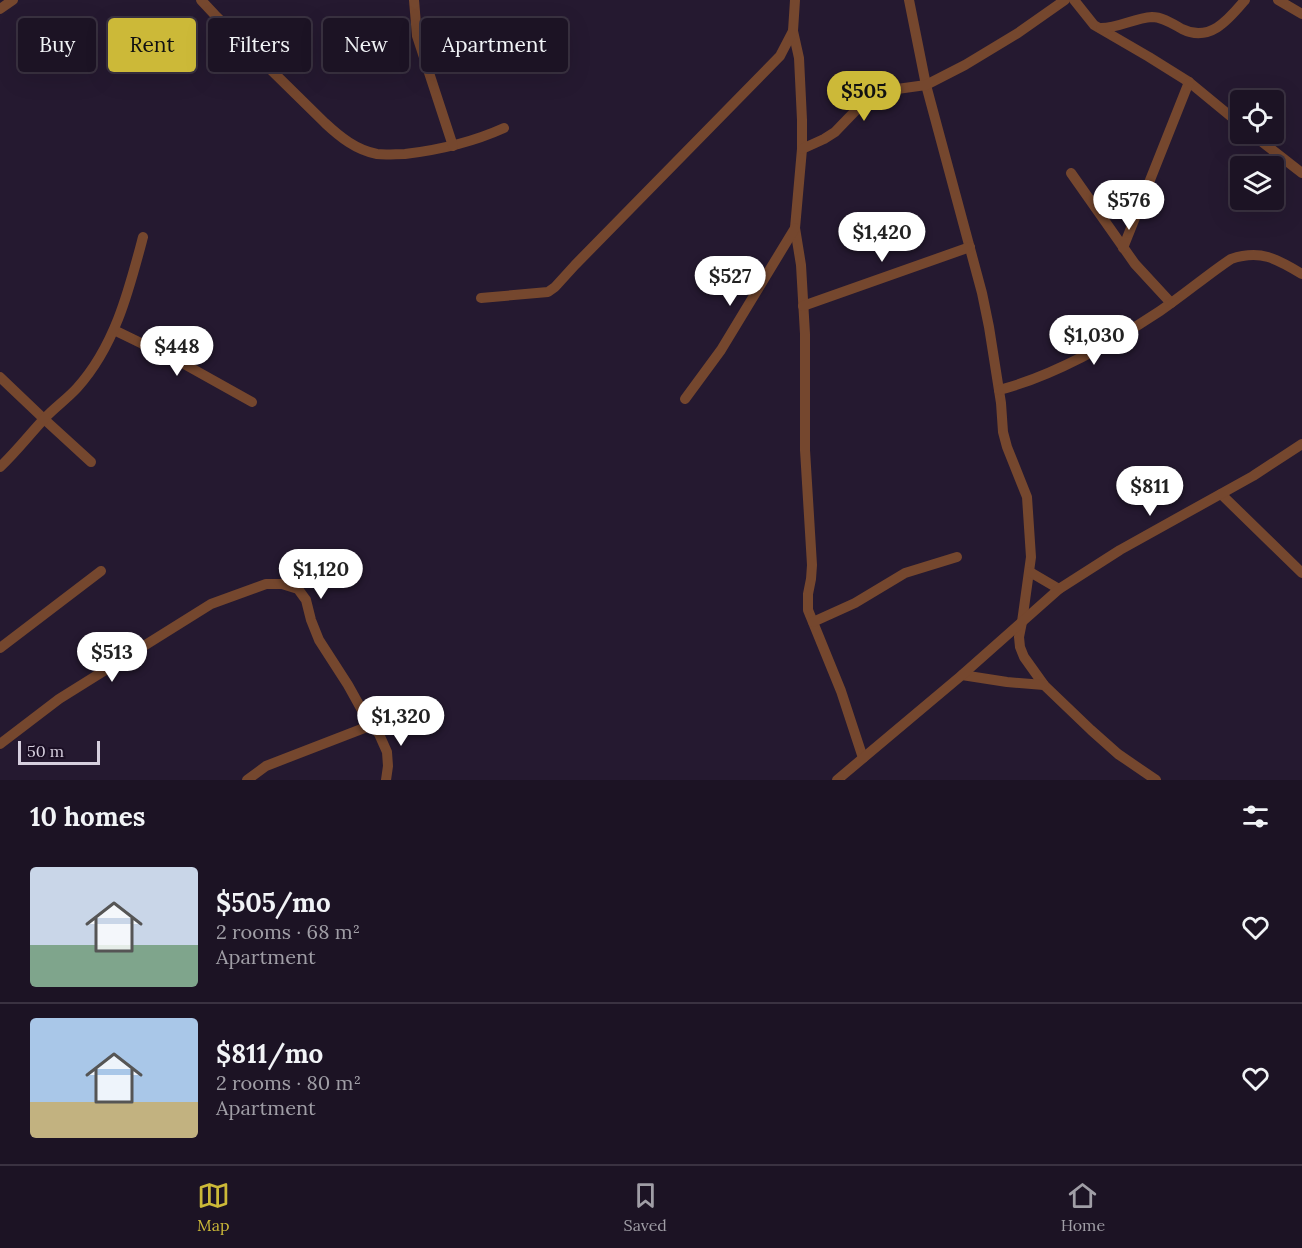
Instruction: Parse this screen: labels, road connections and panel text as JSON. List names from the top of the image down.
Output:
{
  "scale_bar": "50 m",
  "page": {
    "chip": [
      "Buy",
      "Rent",
      "Filters",
      "New",
      "Apartment"
    ],
    "price": [
      "$505",
      "$576",
      "$1,420",
      "$527",
      "$1,030",
      "$448",
      "$811",
      "$1,120",
      "$513",
      "$1,320"
    ],
    "scale": "50 m",
    "heading": "10 homes",
    "list": [
      {
        "name": "$505/mo",
        "note": "2 rooms · 68 m² · Apartment"
      },
      {
        "name": "$811/mo",
        "note": "2 rooms · 80 m² · Apartment"
      }
    ],
    "tabs": ["Map", "Saved", "Home"]
  }
}
